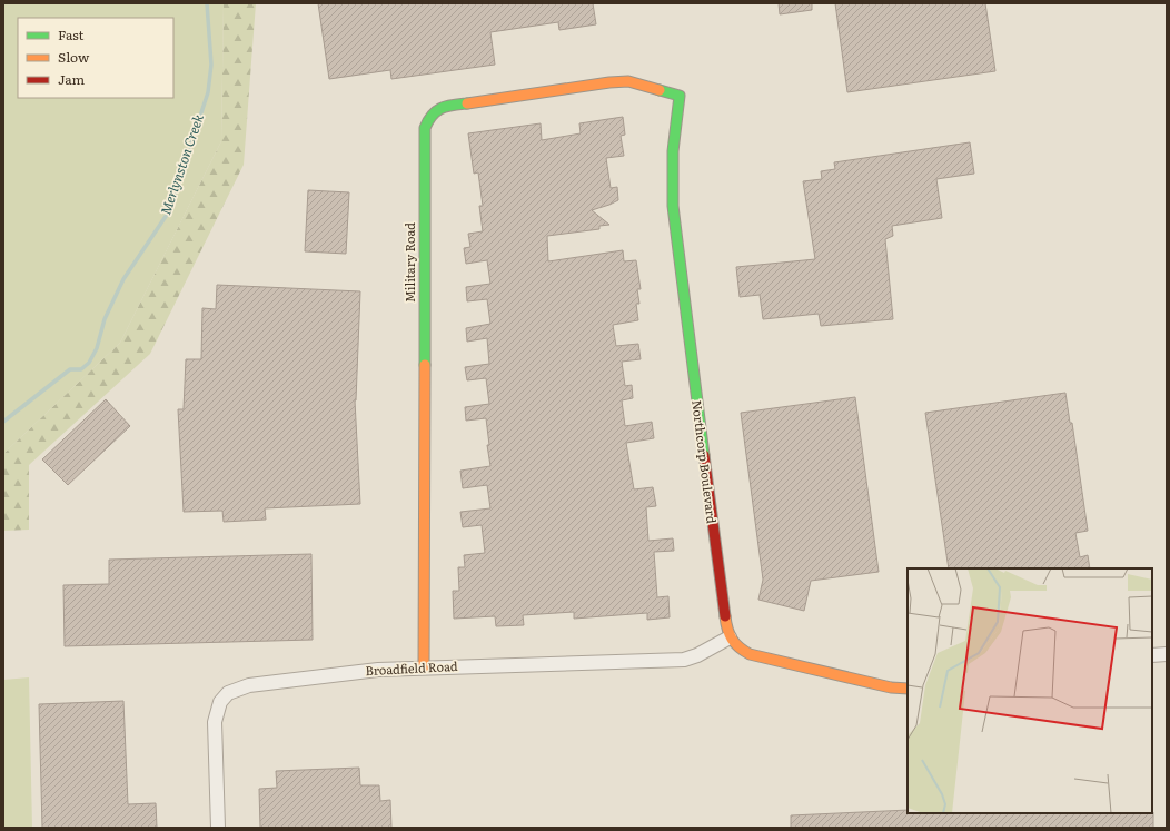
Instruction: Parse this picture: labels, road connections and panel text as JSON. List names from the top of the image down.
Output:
{
  "streets": {
    "street": ["Military Road", "Northcorp Boulevard", "Broadfield Road"]
  },
  "crossings": [
    ["Military Road", "Northcorp Boulevard"],
    ["Military Road", "Broadfield Road"],
    ["Northcorp Boulevard", "Broadfield Road"]
  ],
  "water": ["Merlynston Creek"],
  "legend": ["Fast", "Slow", "Jam"]
}
